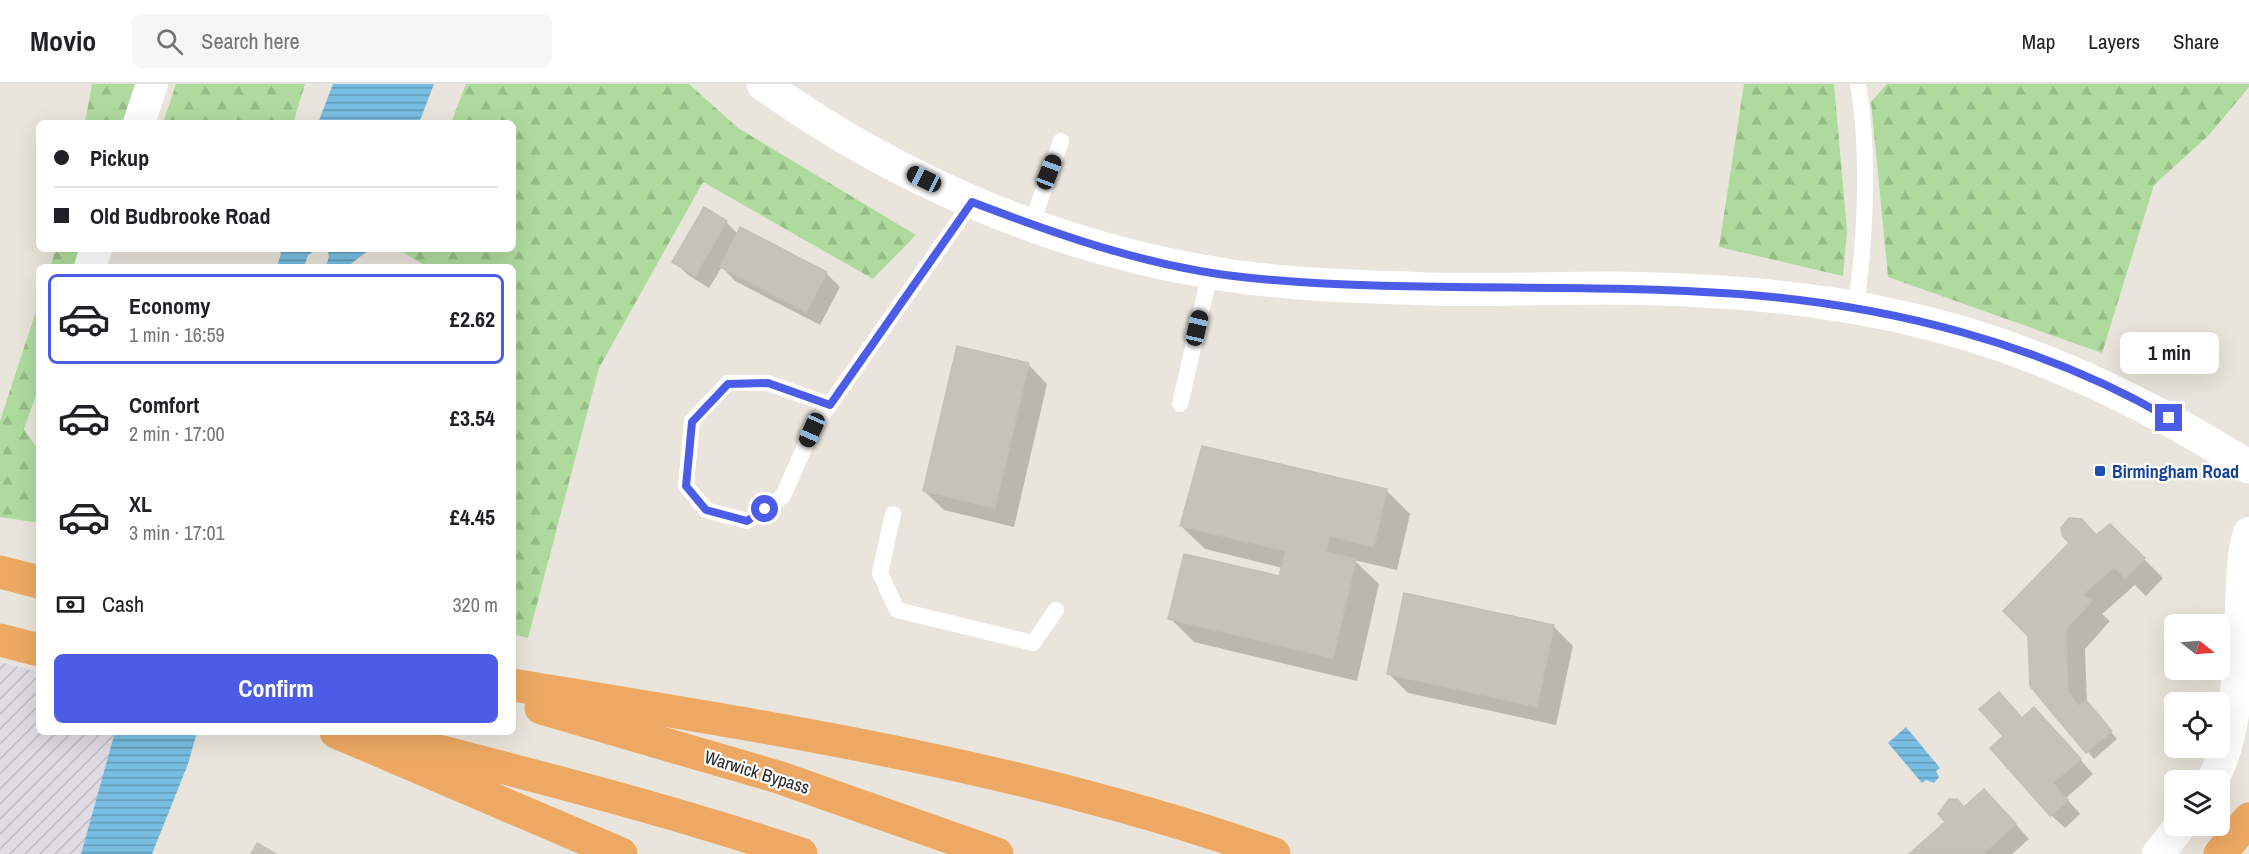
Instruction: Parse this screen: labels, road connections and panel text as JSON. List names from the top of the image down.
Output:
{
  "streets": {
    "highway": ["Warwick Bypass"]
  },
  "places": {
    "transit": ["Birmingham Road"]
  },
  "north": "right",
  "page": {
    "header": "Movio",
    "search": "Search here",
    "nav": ["Map", "Layers", "Share"],
    "banner": ["Pickup", "Old Budbrooke Road"],
    "list": [
      {
        "name": "Economy",
        "note": "1 min · 16:59",
        "value": "£2.62"
      },
      {
        "name": "Comfort",
        "note": "2 min · 17:00",
        "value": "£3.54"
      },
      {
        "name": "XL",
        "note": "3 min · 17:01",
        "value": "£4.45"
      }
    ],
    "bubble": "1 min",
    "pay": ["Cash", "320 m"],
    "buttons": "Confirm"
  }
}
